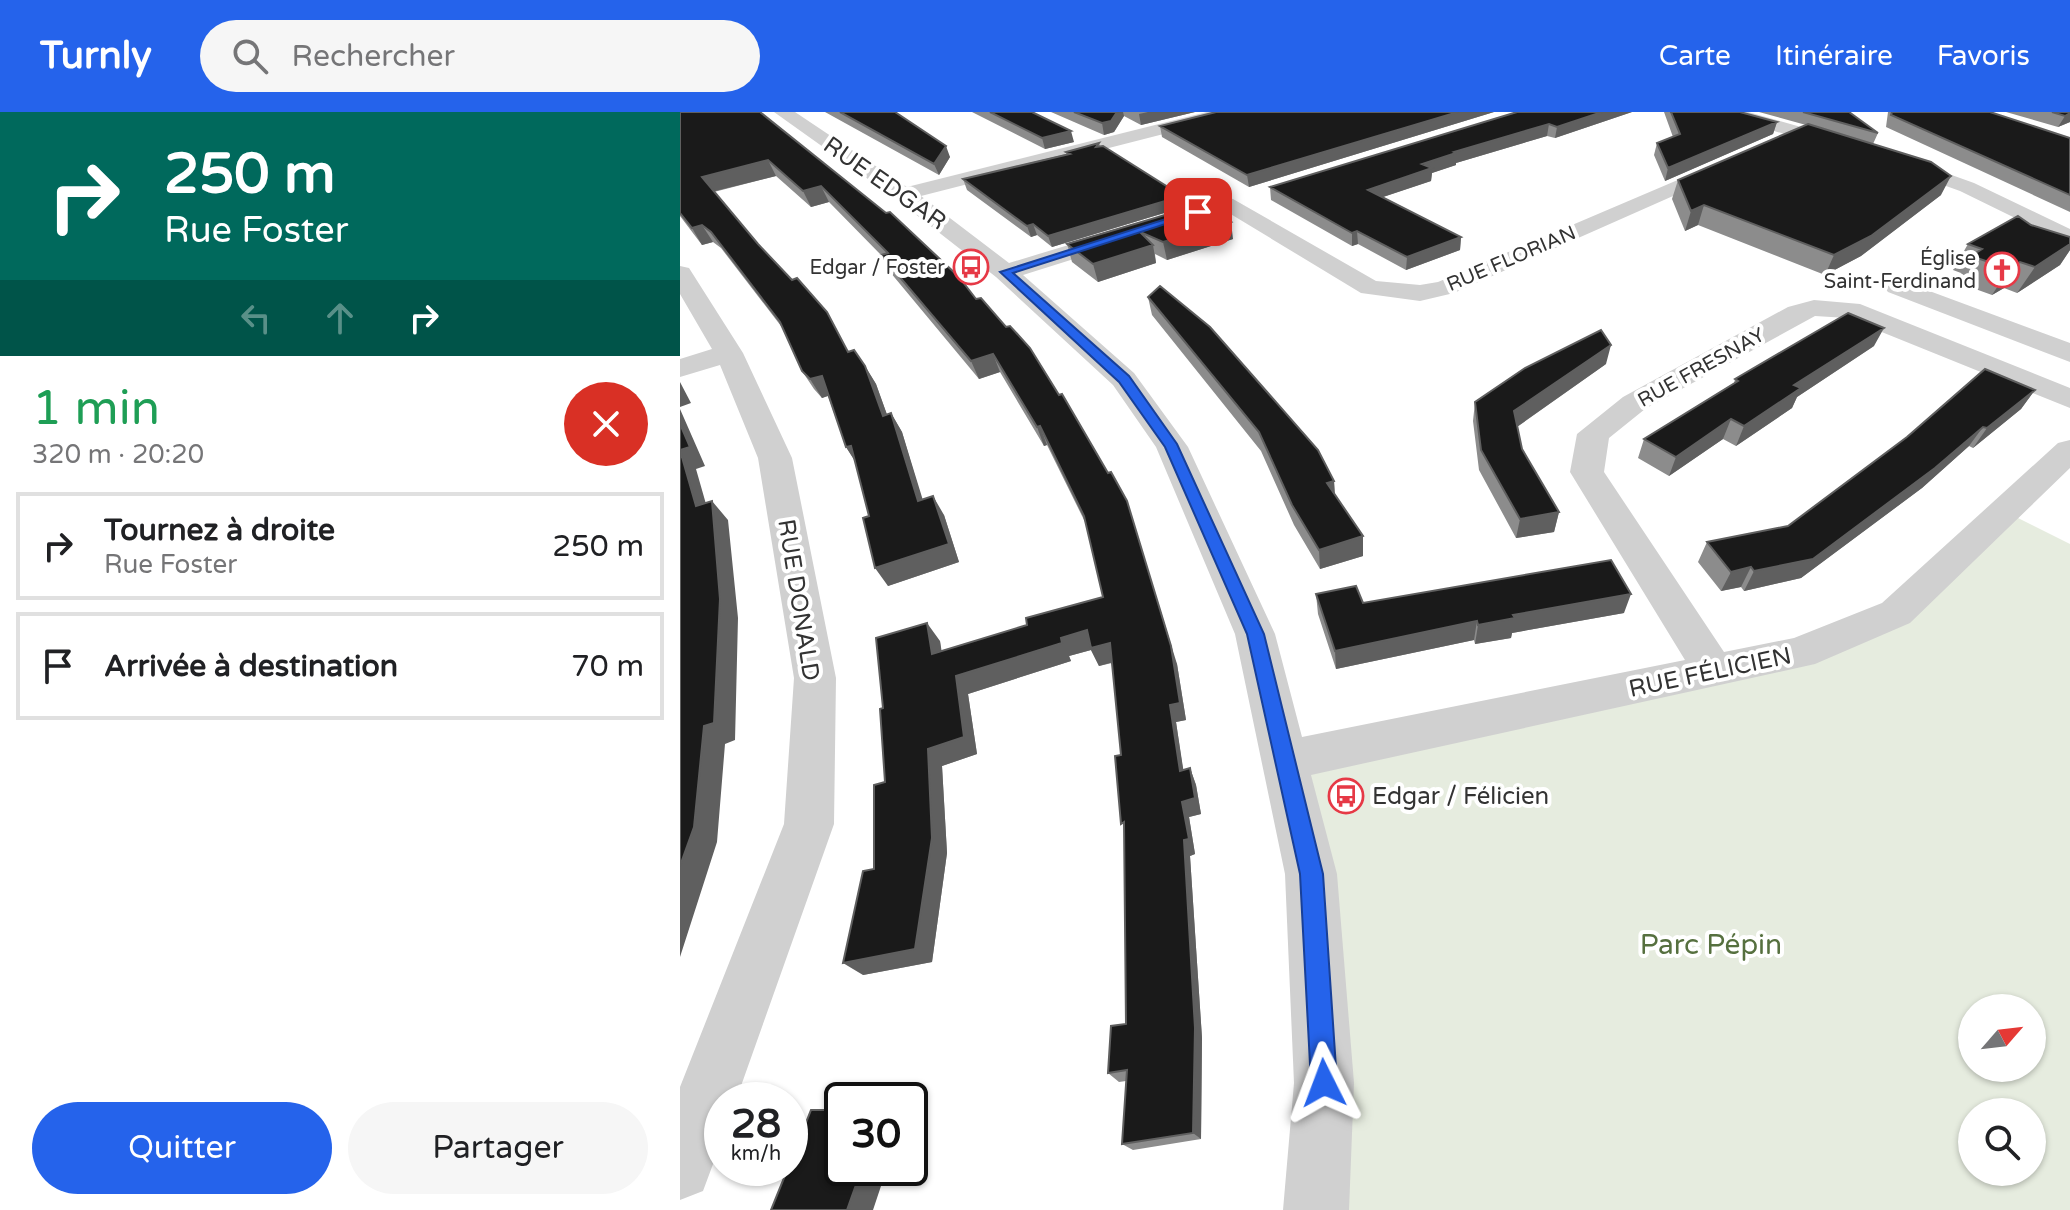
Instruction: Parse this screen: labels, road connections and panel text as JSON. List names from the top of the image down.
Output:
{
  "streets": {
    "street": [
      "RUE EDGAR",
      "RUE FLORIAN",
      "RUE FRESNAY",
      "RUE DONALD",
      "RUE FÉLICIEN"
    ]
  },
  "crossings": [
    ["RUE EDGAR", "RUE FÉLICIEN"],
    ["RUE FRESNAY", "RUE FÉLICIEN"]
  ],
  "parks": ["Parc Pépin"],
  "places": {
    "bus stop": ["Edgar / Foster", "Edgar / Félicien"],
    "church": ["Église Saint-Ferdinand"]
  },
  "north": "top right",
  "page": {
    "header": "Turnly",
    "search": "Rechercher",
    "nav": ["Carte", "Itinéraire", "Favoris"],
    "turn": ["250 m", "Rue Foster"],
    "heading": ["1 min", "320 m · 20:20"],
    "list": [
      {
        "name": "Tournez à droite",
        "note": "Rue Foster",
        "value": "250 m"
      },
      {
        "name": "Arrivée à destination",
        "value": "70 m"
      }
    ],
    "speed": "28 km/h",
    "limit": "30",
    "buttons": ["Quitter", "Partager"]
  }
}
